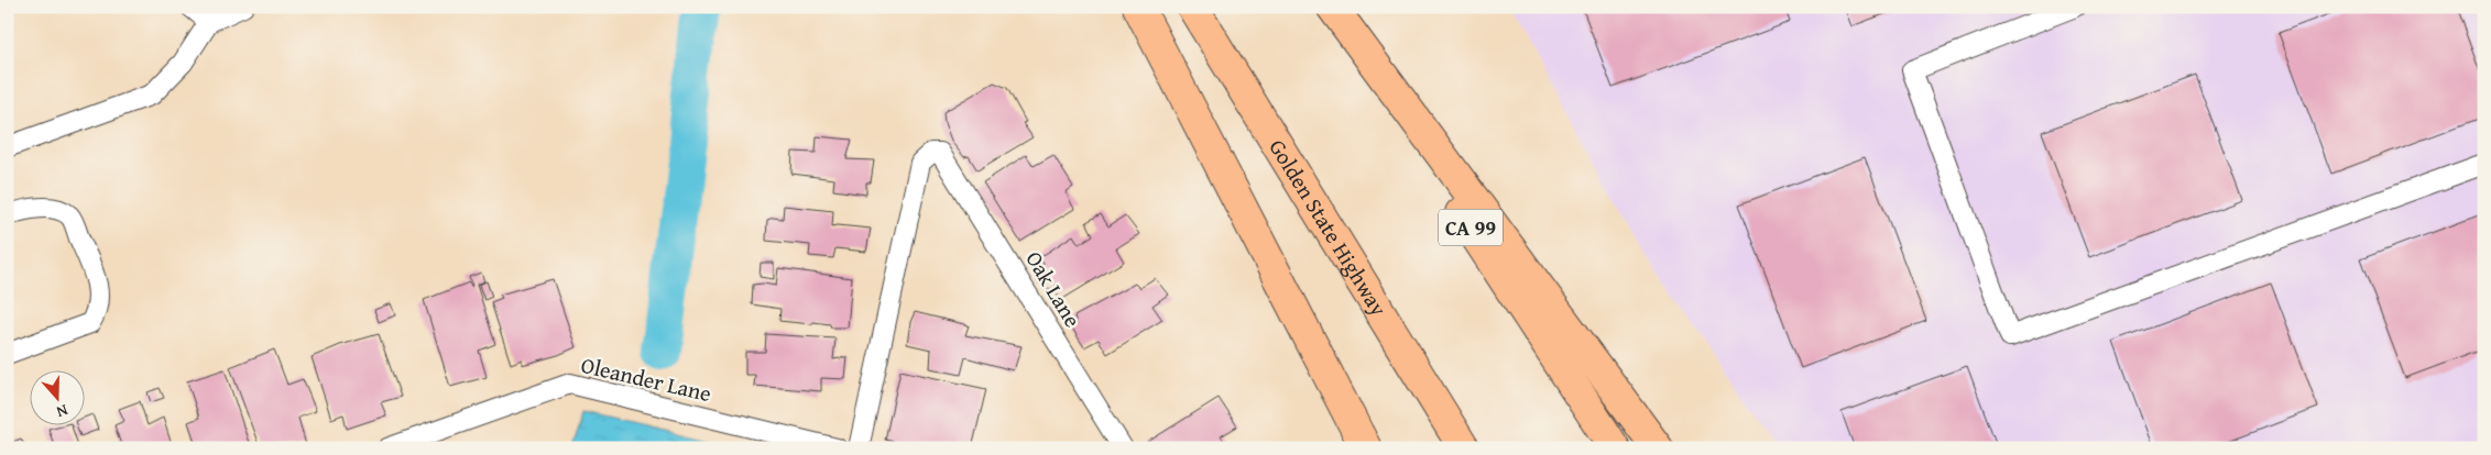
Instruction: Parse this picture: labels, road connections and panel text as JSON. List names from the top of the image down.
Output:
{
  "streets": {
    "highway": ["Golden State Highway", "CA 99"],
    "lane": ["Oak Lane", "Oleander Lane"]
  },
  "north": "bottom"
}
